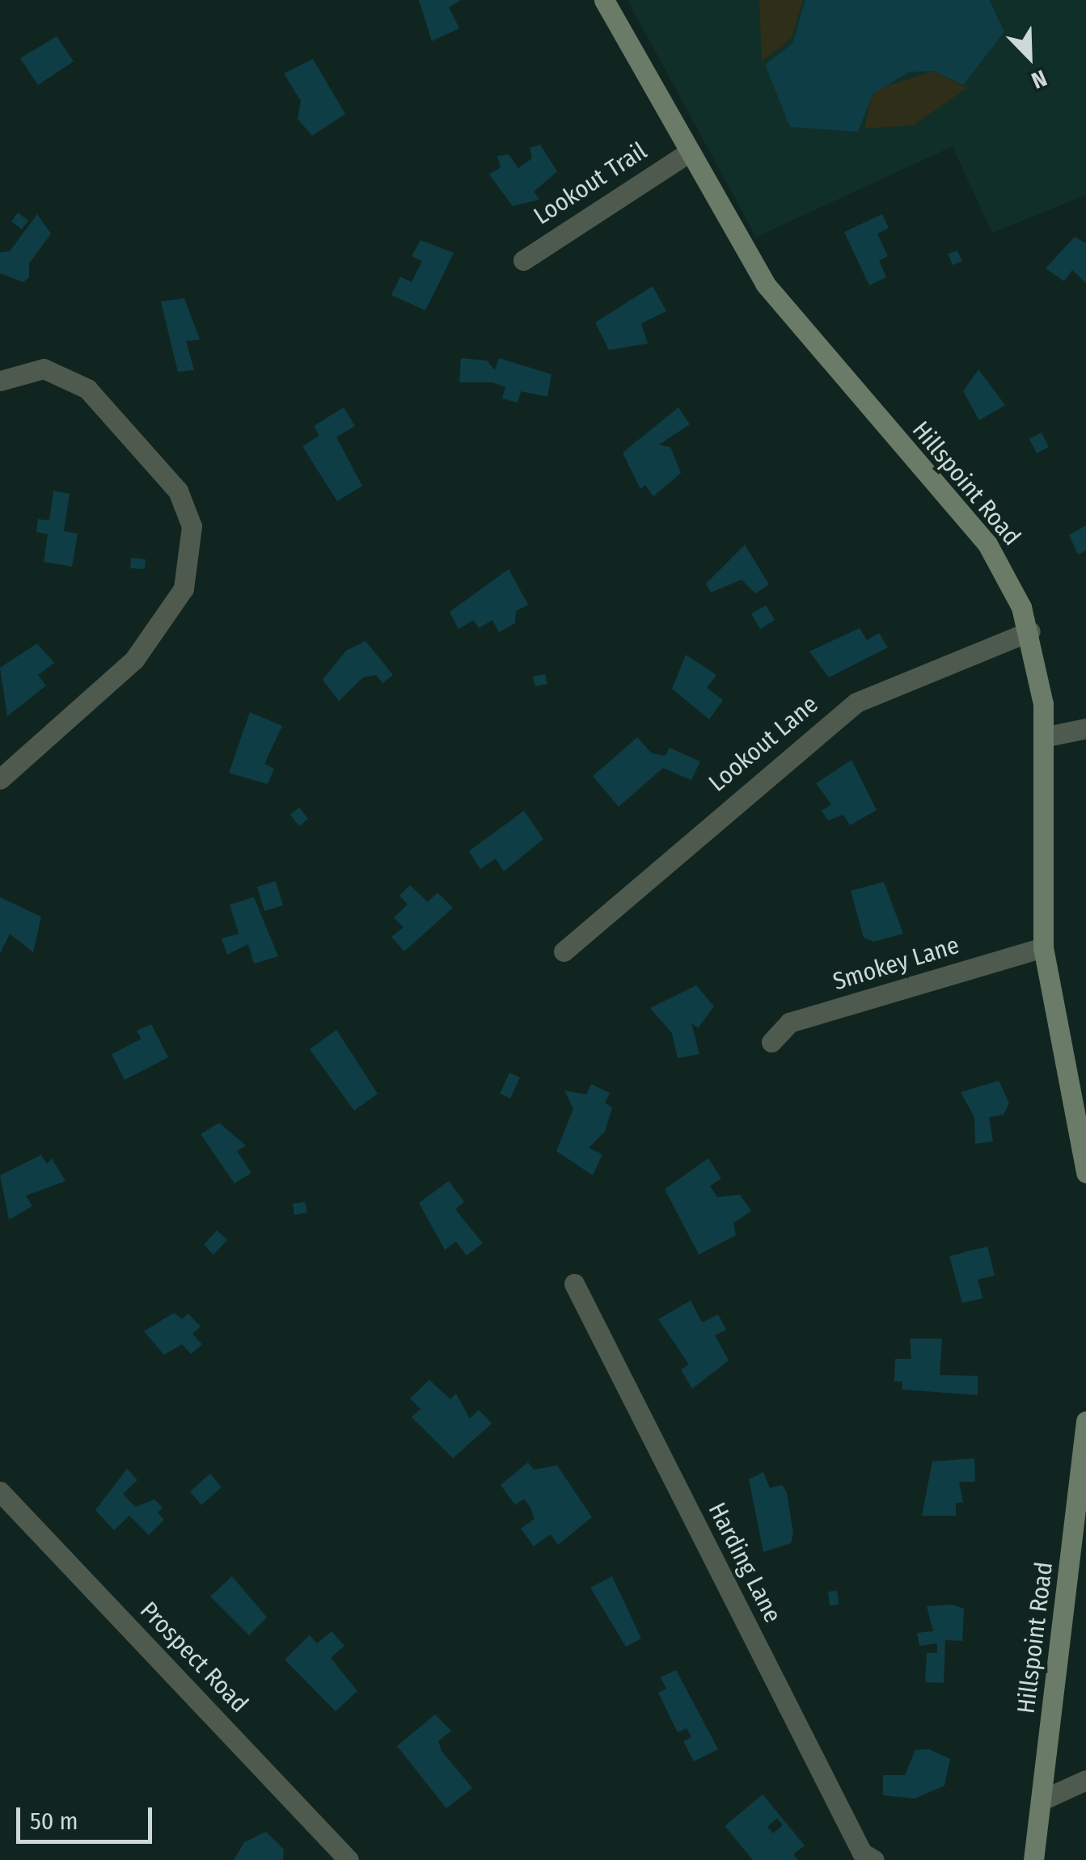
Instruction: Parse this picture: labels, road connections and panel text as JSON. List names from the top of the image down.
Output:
{
  "streets": {
    "street": [
      "Lookout Trail",
      "Hillspoint Road",
      "Lookout Lane",
      "Smokey Lane",
      "Harding Lane",
      "Prospect Road"
    ]
  },
  "crossings": [
    ["Lookout Trail", "Hillspoint Road"],
    ["Hillspoint Road", "Lookout Lane"],
    ["Hillspoint Road", "Smokey Lane"]
  ],
  "scale_bar": "50 m",
  "north": "bottom right"
}
